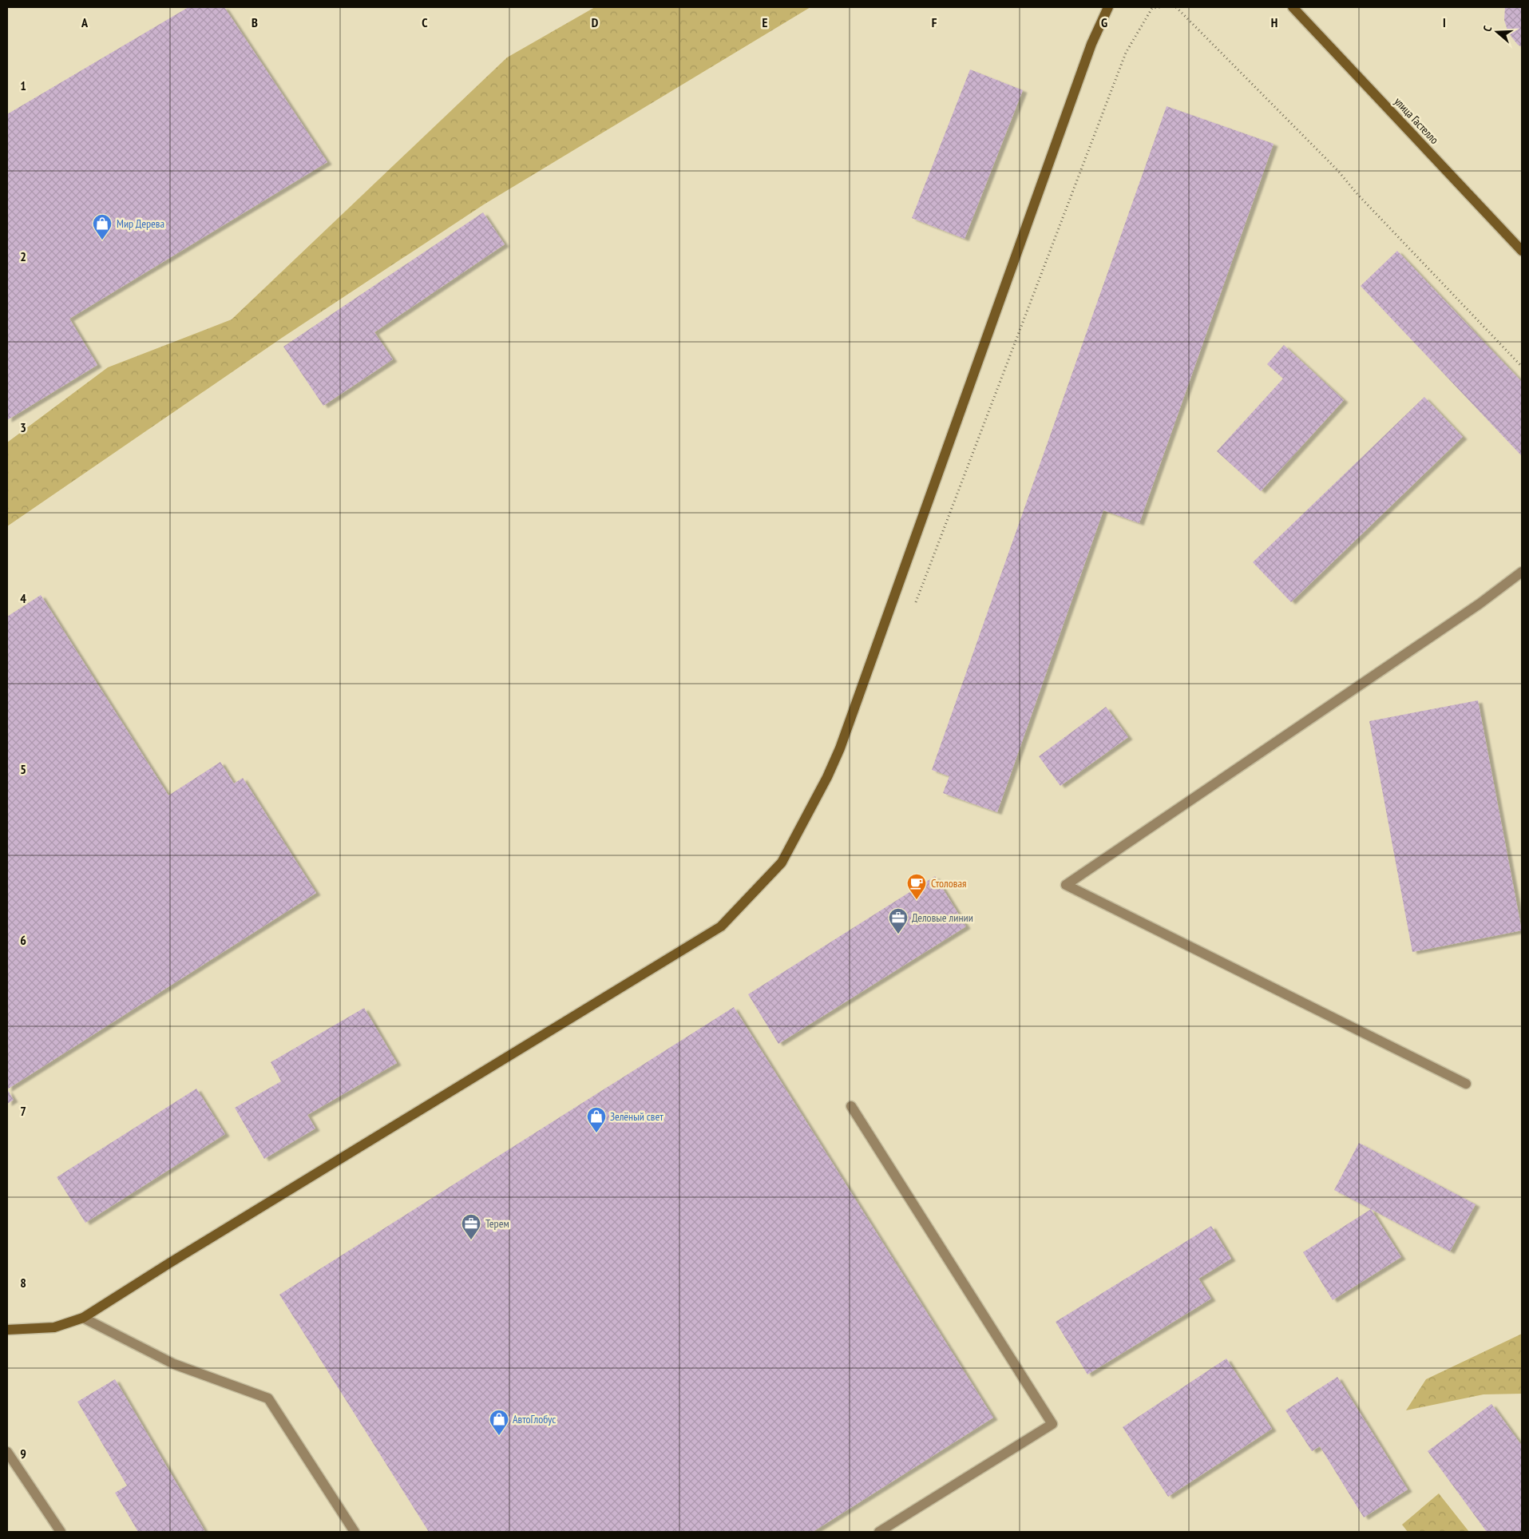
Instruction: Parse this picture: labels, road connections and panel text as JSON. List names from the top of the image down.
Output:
{
  "streets": {
    "main road": ["улица Гастелло"]
  },
  "places": {
    "shop": ["Мир Дерева", "Зелёный свет", "АвтоГлобус"],
    "cafe": ["Столовая"],
    "office": ["Деловые линии", "Терем"]
  },
  "north": "left",
  "grid": {
    "columns": [
      "A",
      "B",
      "C",
      "D",
      "E",
      "F",
      "G",
      "H",
      "I"
    ],
    "rows": [
      "1",
      "2",
      "3",
      "4",
      "5",
      "6",
      "7",
      "8",
      "9"
    ]
  }
}
